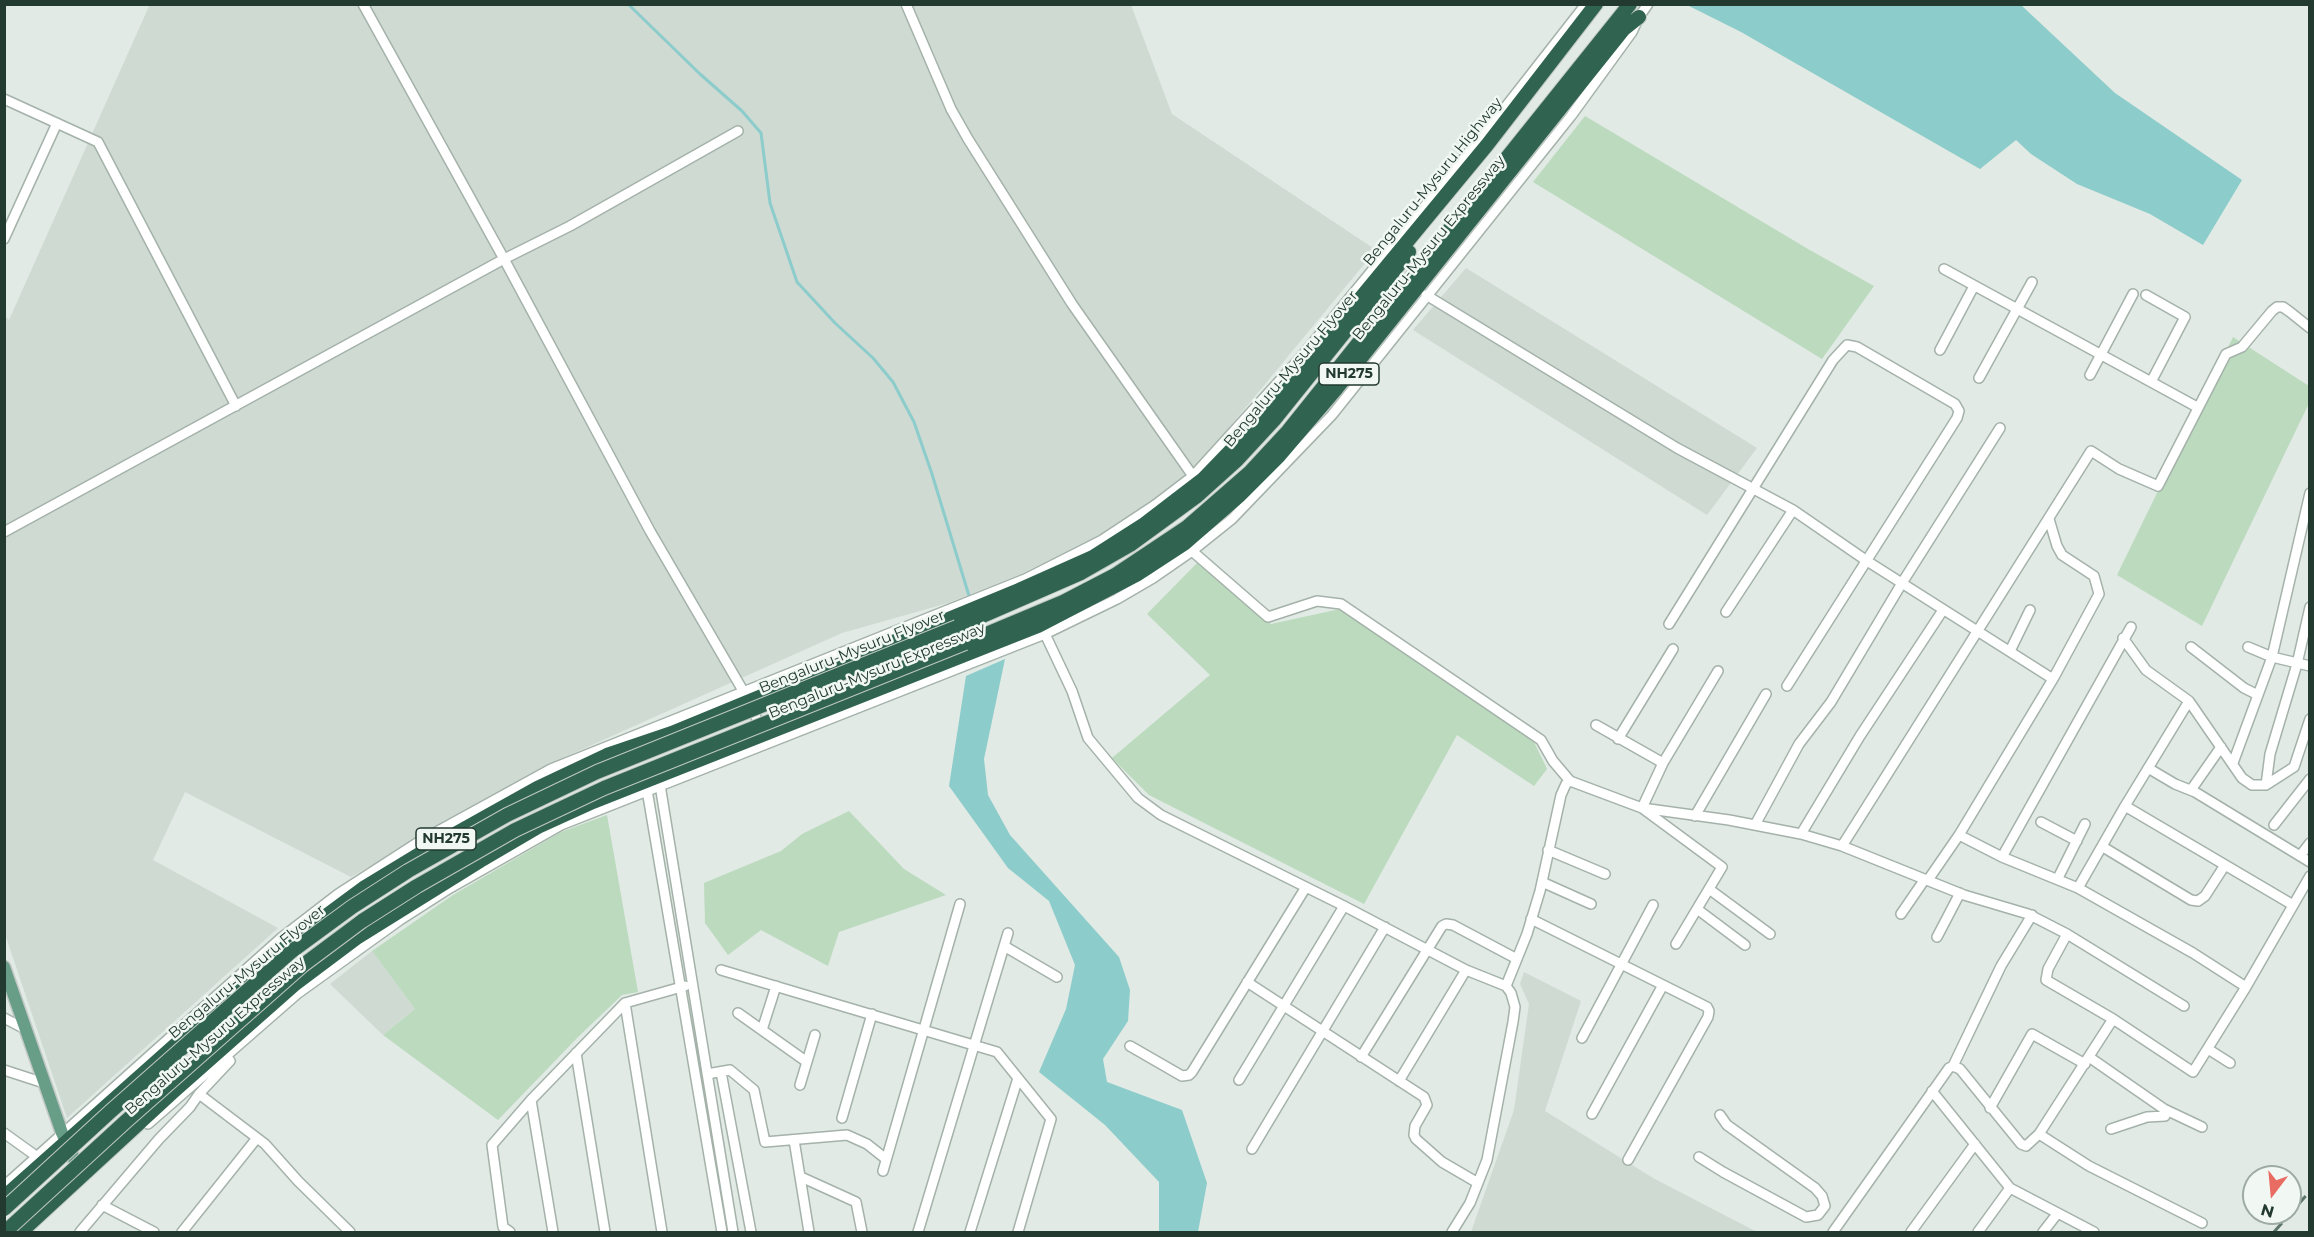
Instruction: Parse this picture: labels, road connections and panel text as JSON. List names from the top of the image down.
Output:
{
  "streets": {
    "highway": [
      "Bengaluru-Mysuru Highway",
      "Bengaluru-Mysuru Expressway",
      "Bengaluru-Mysuru Flyover",
      "NH275"
    ]
  },
  "crossings": [
    ["Bengaluru-Mysuru Highway", "NH275"]
  ],
  "north": "bottom"
}
